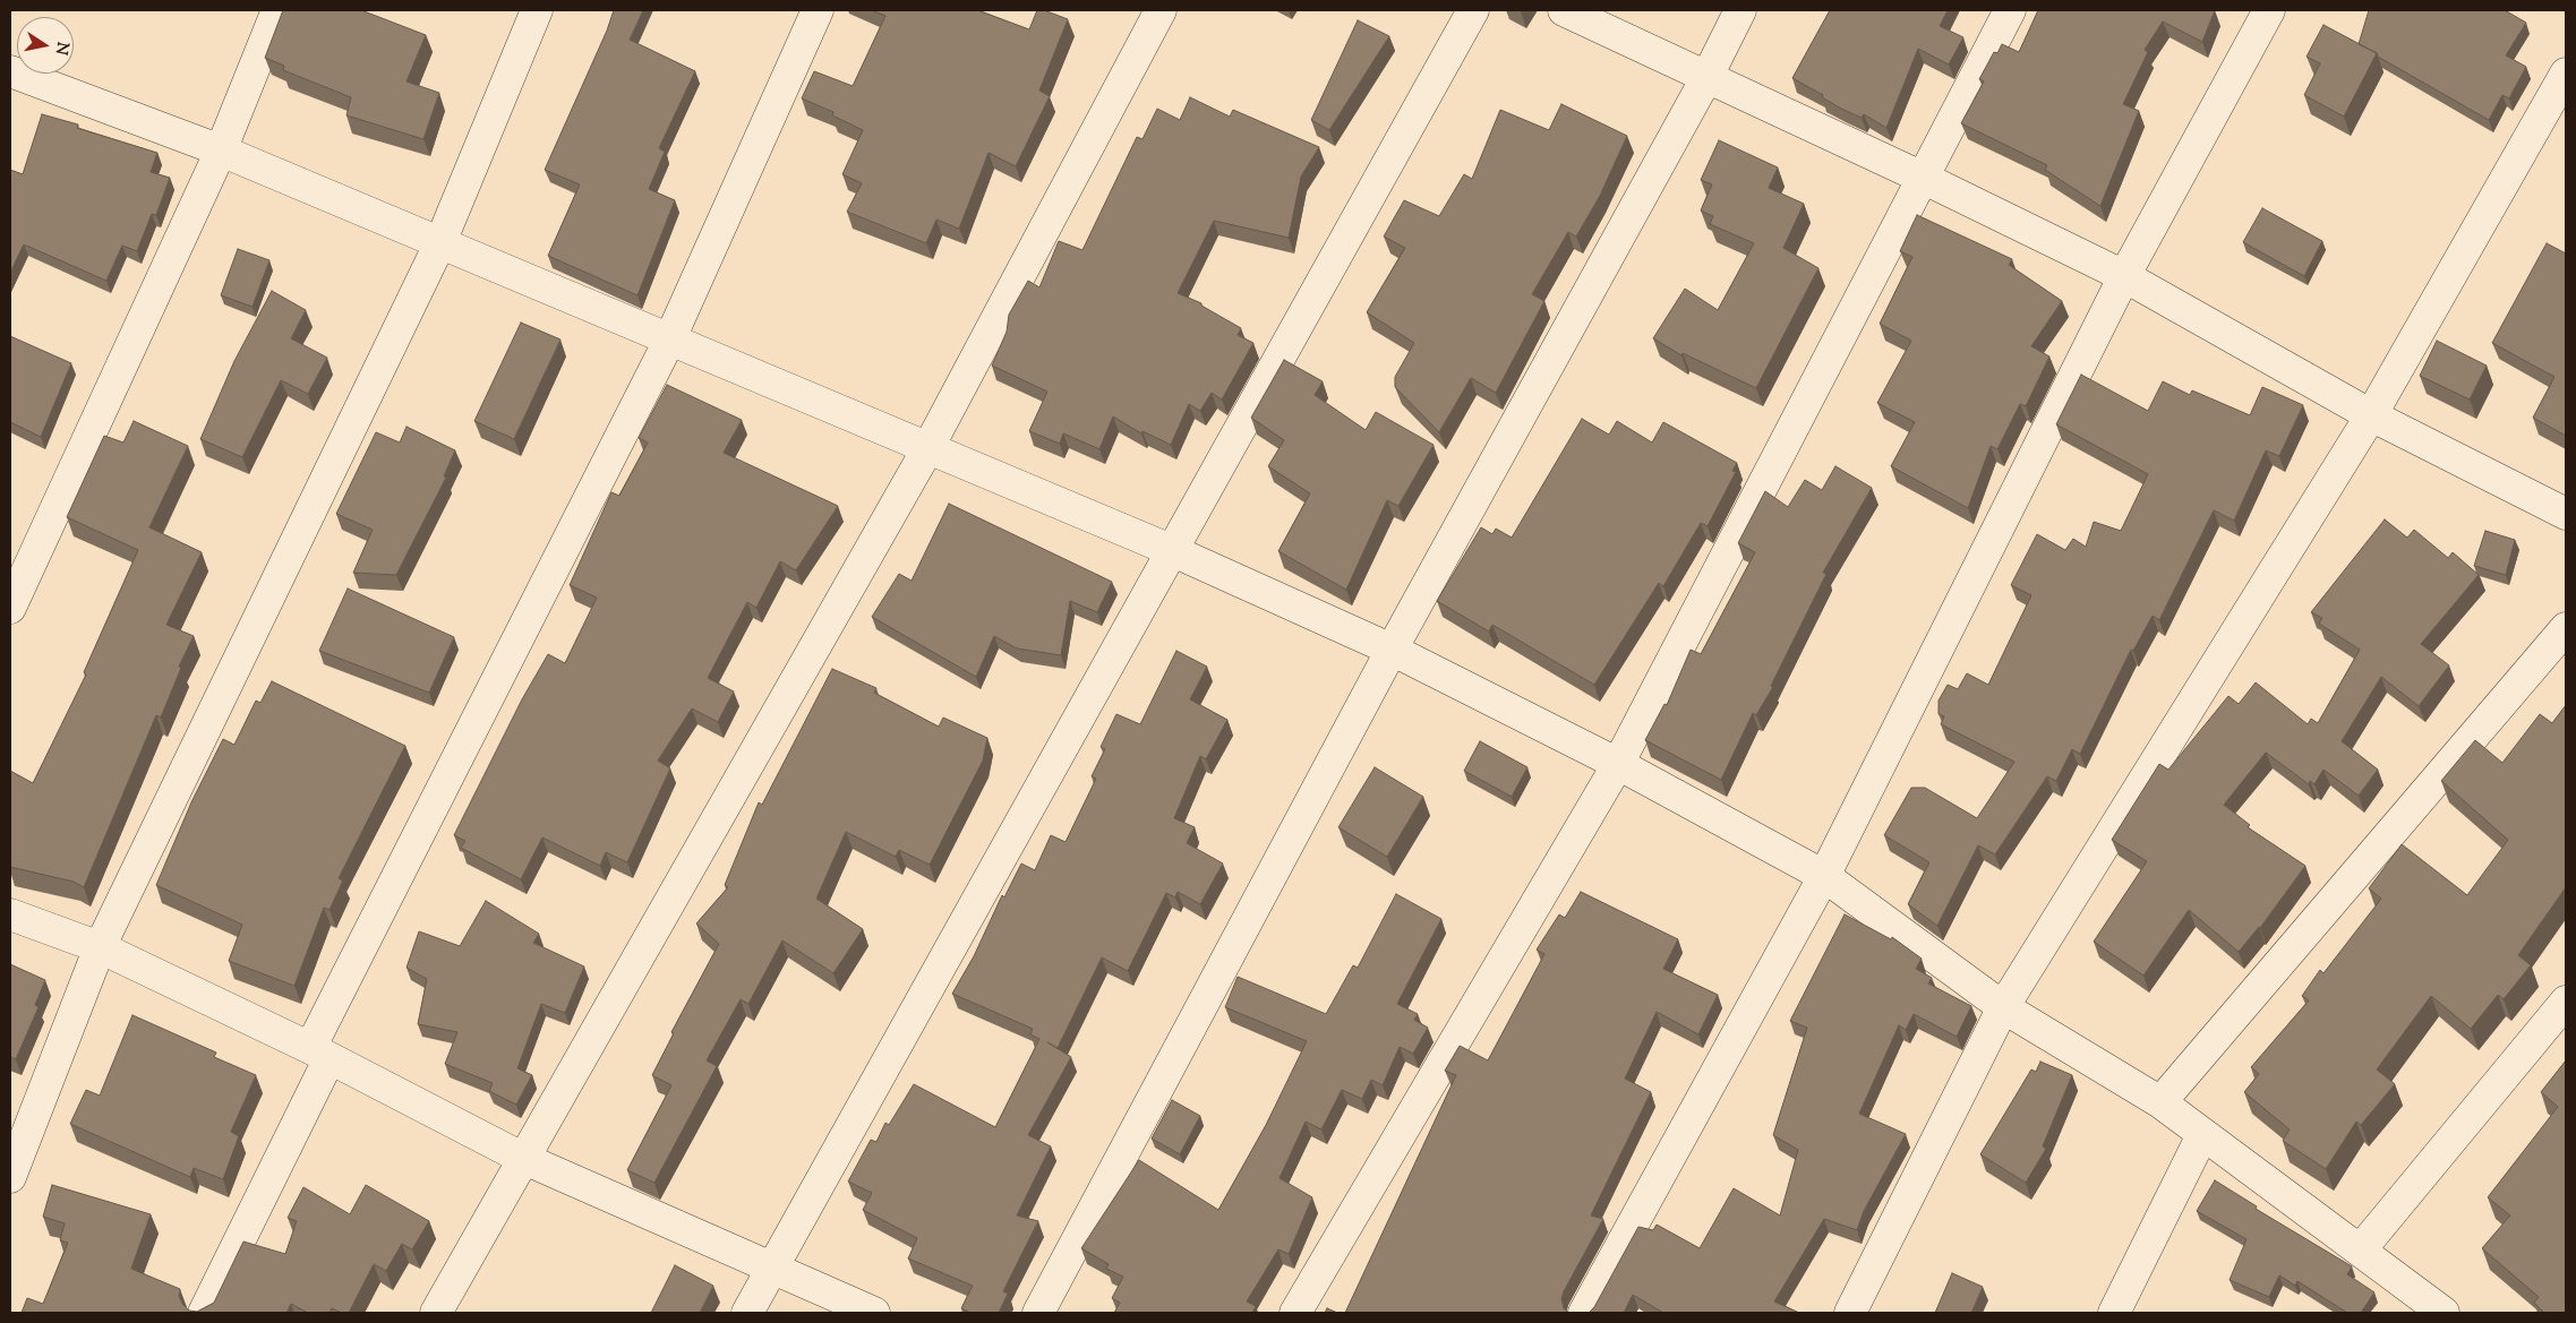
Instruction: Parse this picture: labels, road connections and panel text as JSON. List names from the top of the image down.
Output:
{
  "north": "right"
}
